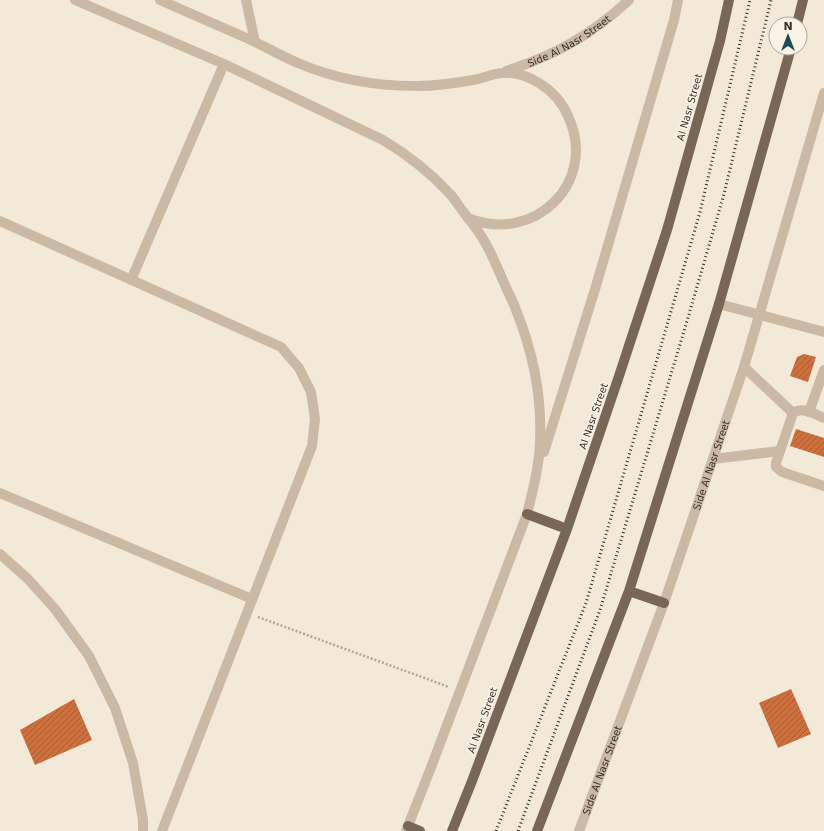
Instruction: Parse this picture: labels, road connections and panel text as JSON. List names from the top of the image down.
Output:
{
  "streets": {
    "main road": ["Al Nasr Street"],
    "street": ["Side Al Nasr Street"]
  },
  "north": "top"
}
